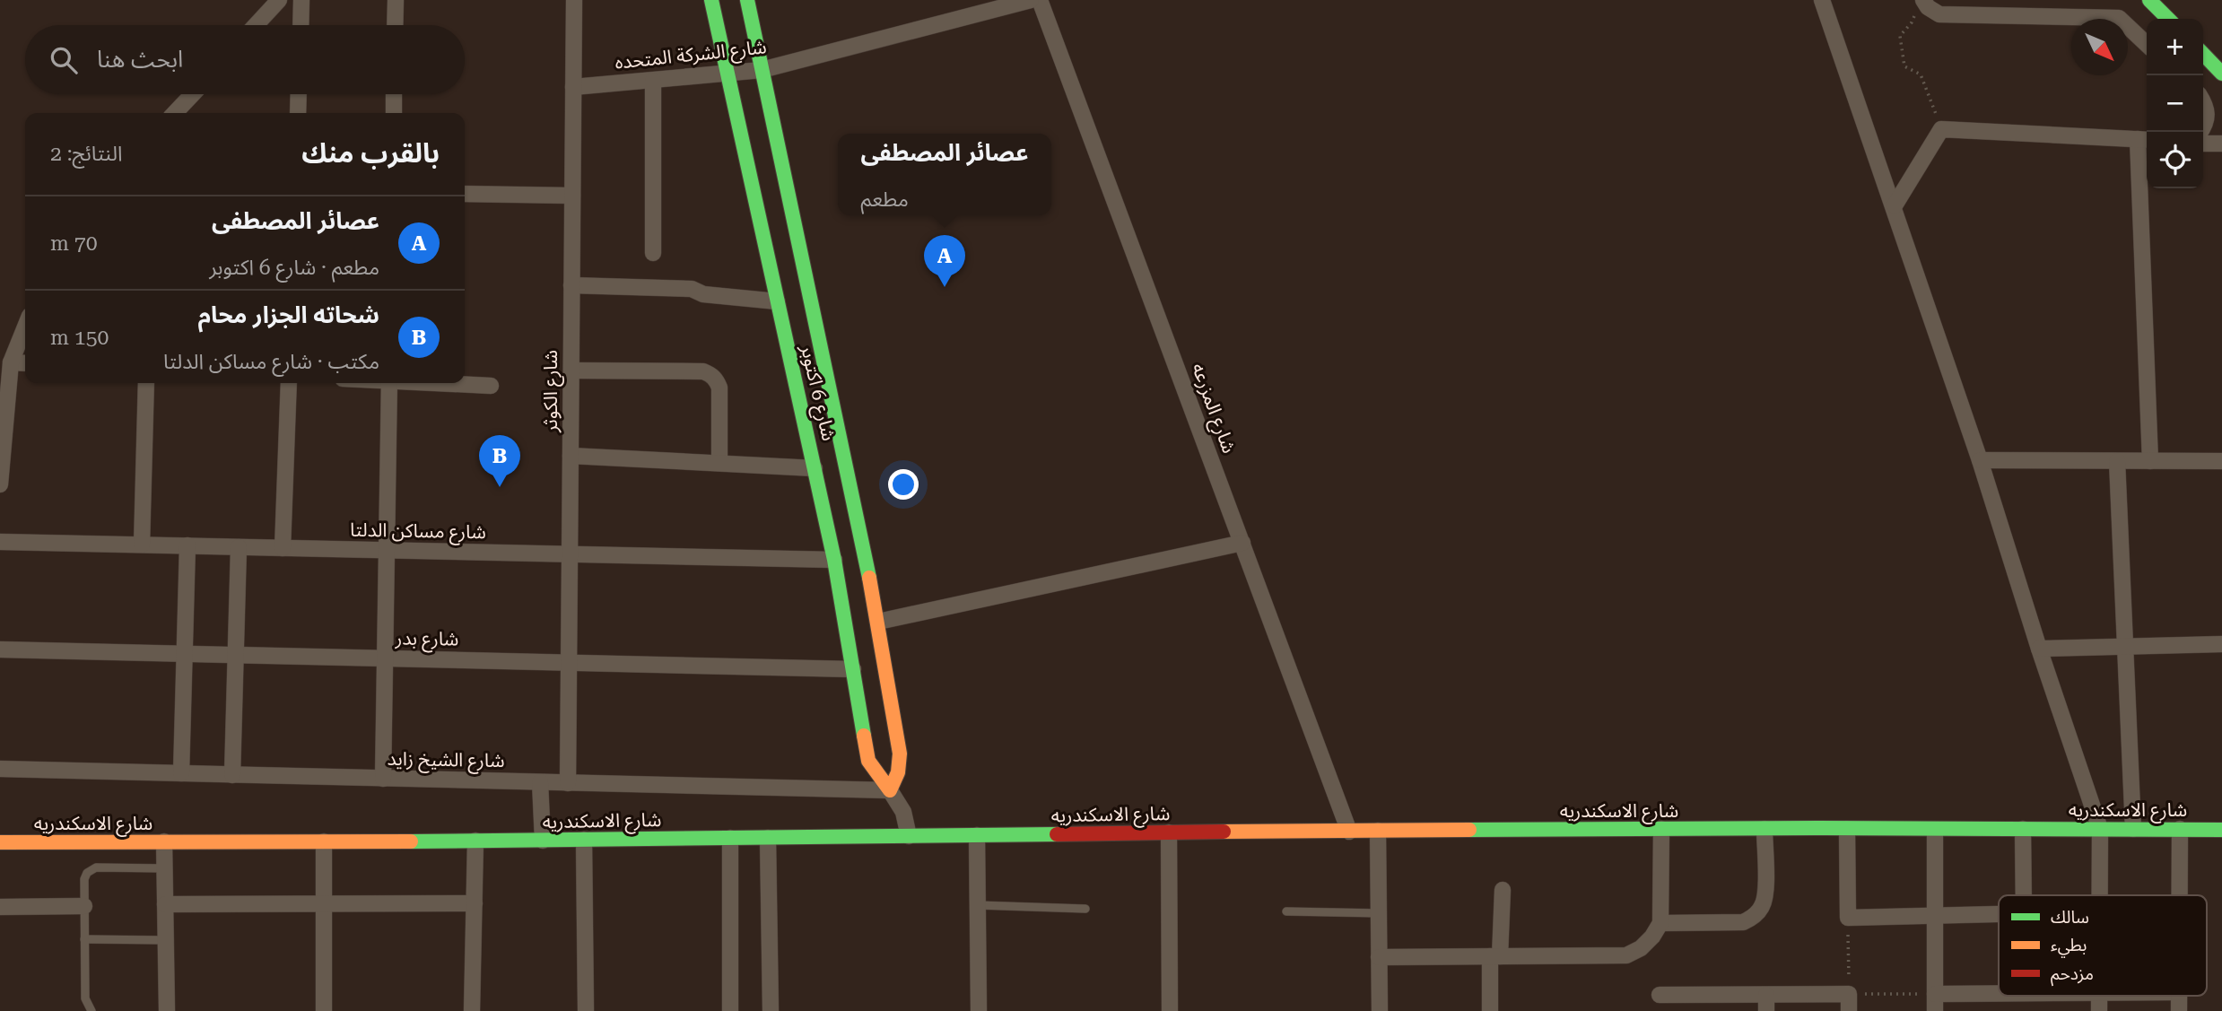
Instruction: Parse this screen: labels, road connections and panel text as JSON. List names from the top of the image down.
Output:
{
  "streets": {
    "street": [
      "شارع الشركة المتحده",
      "شارع الكوثر",
      "شارع 6 اكتوبر",
      "شارع المزرعه",
      "شارع مساكن الدلتا",
      "شارع بدر",
      "شارع الشيخ زايد",
      "شارع الاسكندريه"
    ]
  },
  "crossings": [
    ["شارع الشركة المتحده", "شارع الكوثر"],
    ["شارع الشركة المتحده", "شارع 6 اكتوبر"],
    ["شارع الكوثر", "شارع مساكن الدلتا"],
    ["شارع الكوثر", "شارع بدر"],
    ["شارع الكوثر", "شارع الشيخ زايد"],
    ["شارع 6 اكتوبر", "شارع مساكن الدلتا"],
    ["شارع 6 اكتوبر", "شارع بدر"],
    ["شارع 6 اكتوبر", "شارع الشيخ زايد"],
    ["شارع 6 اكتوبر", "شارع الاسكندريه"],
    ["شارع المزرعه", "شارع الاسكندريه"]
  ],
  "legend": ["سالك", "بطيء", "مزدحم"],
  "north": "bottom right",
  "page": {
    "map_buttons": ["+", "−"],
    "search": "ابحث هنا",
    "heading": ["بالقرب منك", "النتائج: 2"],
    "popup": ["عصائر المصطفى", "مطعم"],
    "list": [
      {
        "mark": "A",
        "name": "عصائر المصطفى",
        "note": "مطعم · شارع 6 اكتوبر",
        "value": "70 m"
      },
      {
        "mark": "B",
        "name": "شحاته الجزار محام",
        "note": "مكتب · شارع مساكن الدلتا",
        "value": "150 m"
      }
    ],
    "pins": ["A", "B"]
  }
}
